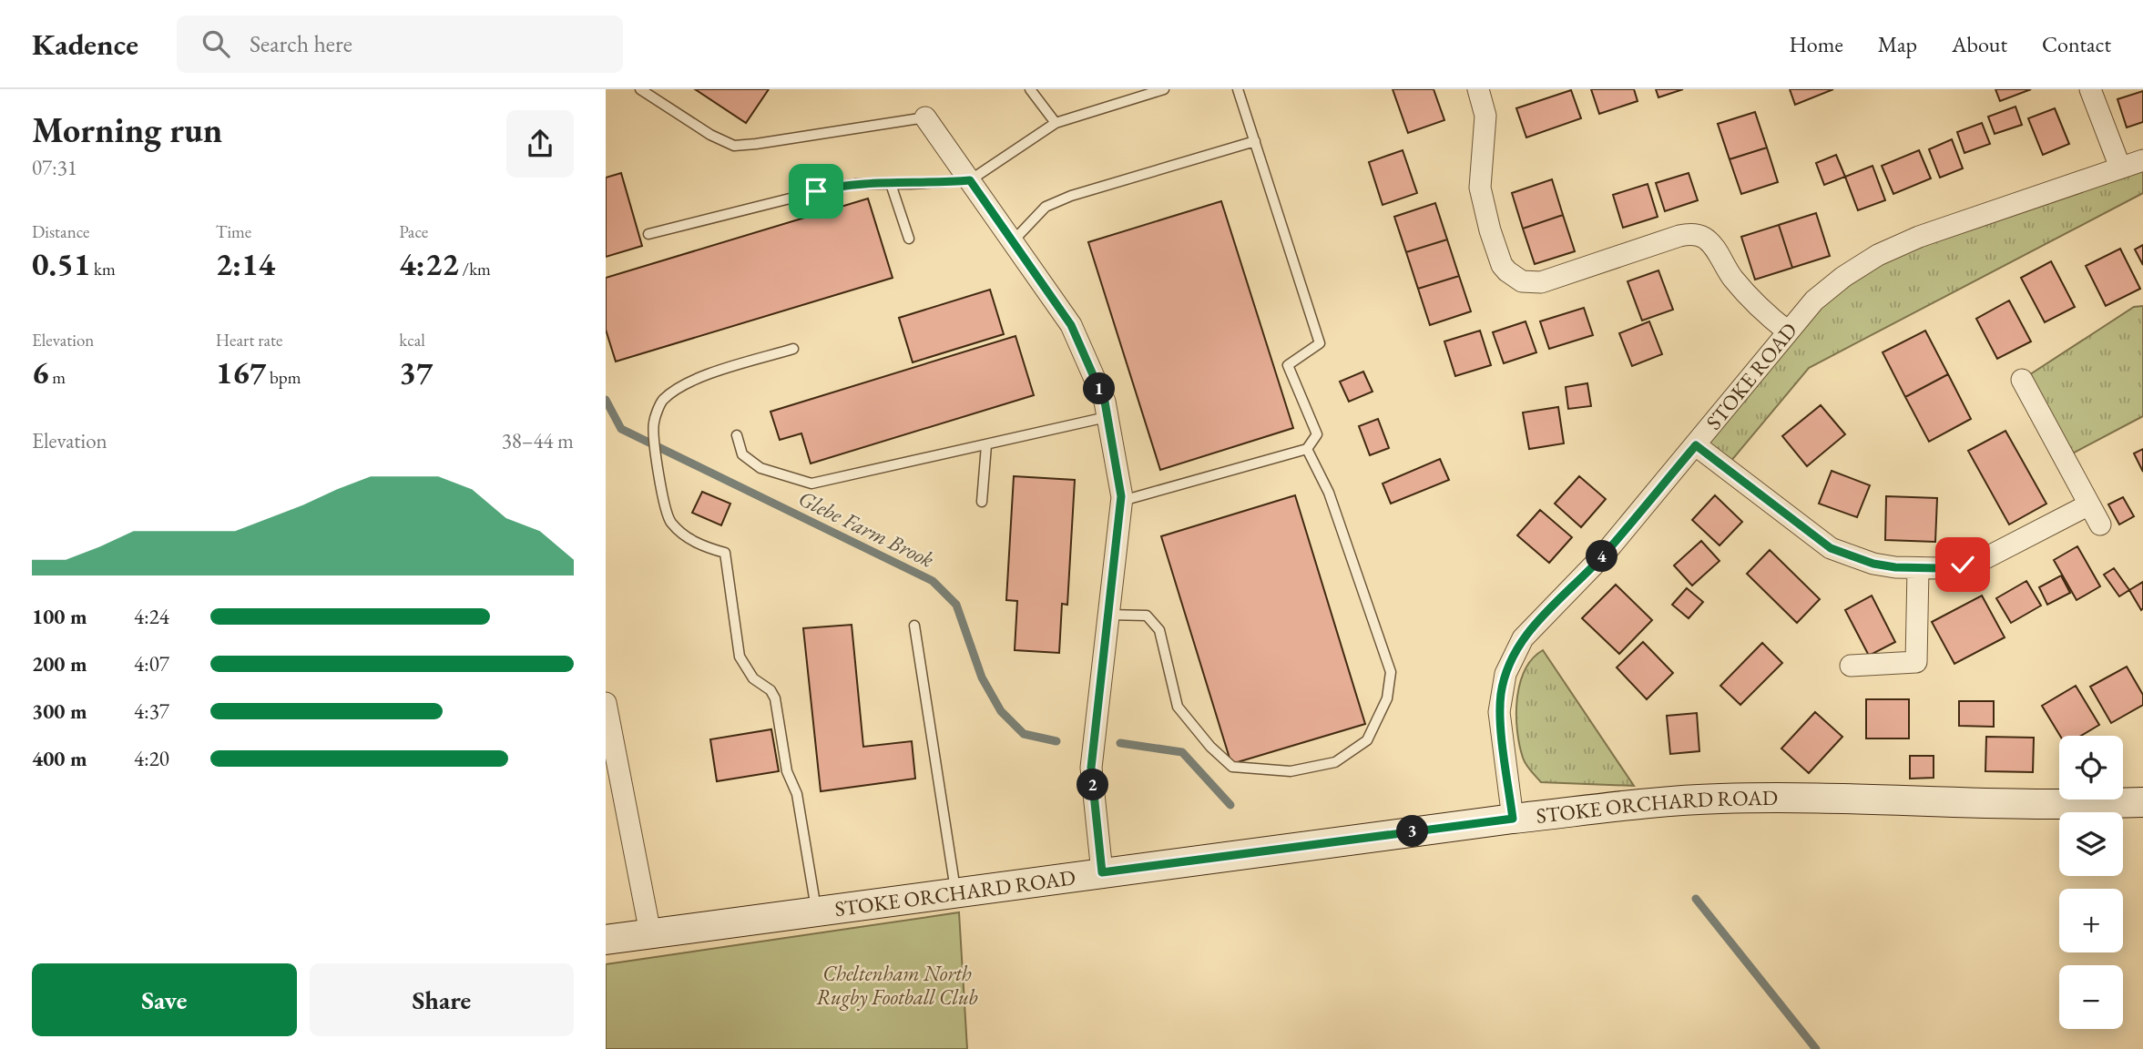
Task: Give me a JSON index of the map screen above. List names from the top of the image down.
{
  "streets": {
    "street": ["STOKE ROAD", "STOKE ORCHARD ROAD"]
  },
  "crossings": [
    ["STOKE ROAD", "STOKE ORCHARD ROAD"]
  ],
  "water": ["Glebe Farm Brook"],
  "parks": ["Cheltenham North Rugby Football Club"],
  "page": {
    "header": "Kadence",
    "search": "Search here",
    "nav": [
      "Home",
      "Map",
      "About",
      "Contact"
    ],
    "heading": ["Morning run", "07:31"],
    "stats": [
      ["Distance", "0.51 km"],
      ["Time", "2:14"],
      ["Pace", "4:22 /km"],
      ["Elevation", "6 m"],
      ["Heart rate", "167 bpm"],
      ["kcal", "37"]
    ],
    "pins": [
      "1",
      "4",
      "2",
      "3"
    ],
    "chart": ["Elevation", "38–44 m"],
    "list": [
      {
        "name": "100 m",
        "note": "4:24"
      },
      {
        "name": "200 m",
        "note": "4:07"
      },
      {
        "name": "300 m",
        "note": "4:37"
      },
      {
        "name": "400 m",
        "note": "4:20"
      }
    ],
    "map_buttons": ["+", "−"],
    "buttons": ["Save", "Share"]
  }
}
